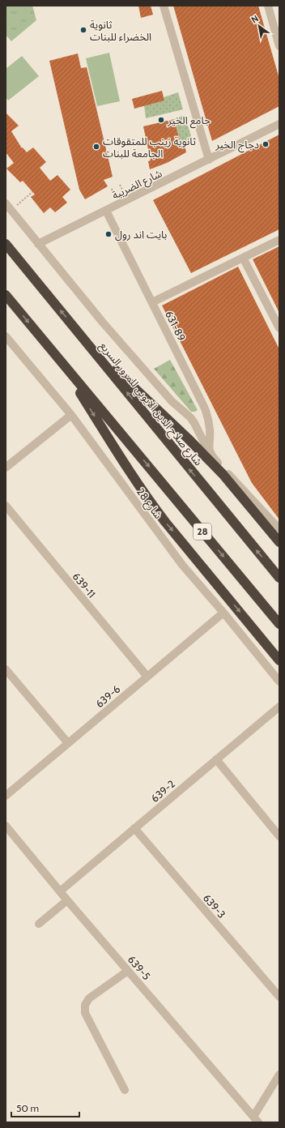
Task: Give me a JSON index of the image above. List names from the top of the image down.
{
  "streets": {
    "highway": ["شارع صلاح الدين الايوبي للمرور السريع", "28"],
    "street": [
      "شارع الضريبة",
      "631-89",
      "شارع 28",
      "639-11",
      "639-6",
      "639-2",
      "639-3",
      "639-5"
    ]
  },
  "crossings": [
    ["شارع الضريبة", "631-89"],
    ["شارع 28", "639-6"],
    ["639-11", "639-6"],
    ["639-2", "639-3"],
    ["639-2", "639-5"]
  ],
  "places": [
    "ثانوية الخضراء للبنات",
    "جامع الخير",
    "دجاج الخير",
    "ثانوية زينب للمتقوقات الجامعة للبنات",
    "بايت اند رول"
  ],
  "scale_bar": "50 m",
  "north": "top left"
}
